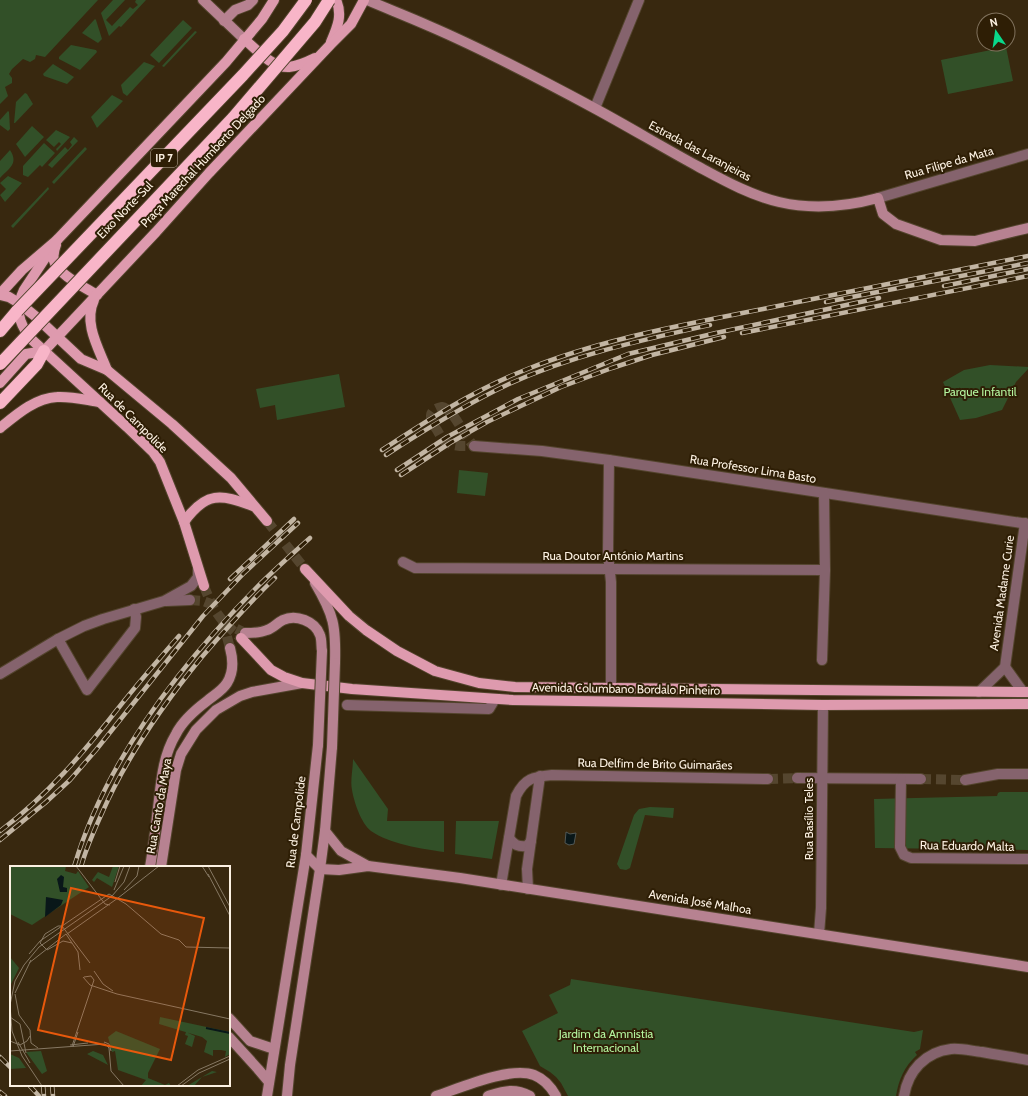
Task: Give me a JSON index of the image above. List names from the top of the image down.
{
  "streets": {
    "highway": ["IP 7", "Eixo Norte-Sul"],
    "main road": [
      "Estrada das Laranjeiras",
      "Praça Marechal Humberto Delgado",
      "Rua de Campolide",
      "Avenida Columbano Bordalo Pinheiro",
      "Rua Canto da Maya",
      "Avenida José Malhoa"
    ],
    "street": [
      "Rua Filipe da Mata",
      "Rua Professor Lima Basto",
      "Rua Doutor António Martins",
      "Avenida Madame Curie",
      "Rua Delfim de Brito Guimarães",
      "Rua Basílio Teles",
      "Rua Eduardo Malta"
    ]
  },
  "crossings": [
    ["Estrada das Laranjeiras", "Rua Filipe da Mata"],
    ["Praça Marechal Humberto Delgado", "Rua de Campolide"],
    ["Rua de Campolide", "Avenida Columbano Bordalo Pinheiro"],
    ["Rua Professor Lima Basto", "Avenida Madame Curie"],
    ["Avenida Madame Curie", "Avenida Columbano Bordalo Pinheiro"],
    ["Avenida Columbano Bordalo Pinheiro", "Rua Canto da Maya"],
    ["Avenida Columbano Bordalo Pinheiro", "Rua Basílio Teles"],
    ["Avenida Columbano Bordalo Pinheiro", "Avenida José Malhoa"],
    ["Rua Delfim de Brito Guimarães", "Avenida José Malhoa"],
    ["Rua Basílio Teles", "Avenida José Malhoa"]
  ],
  "parks": ["Parque Infantil", "Jardim da Amnistia Internacional"],
  "north": "top"
}
